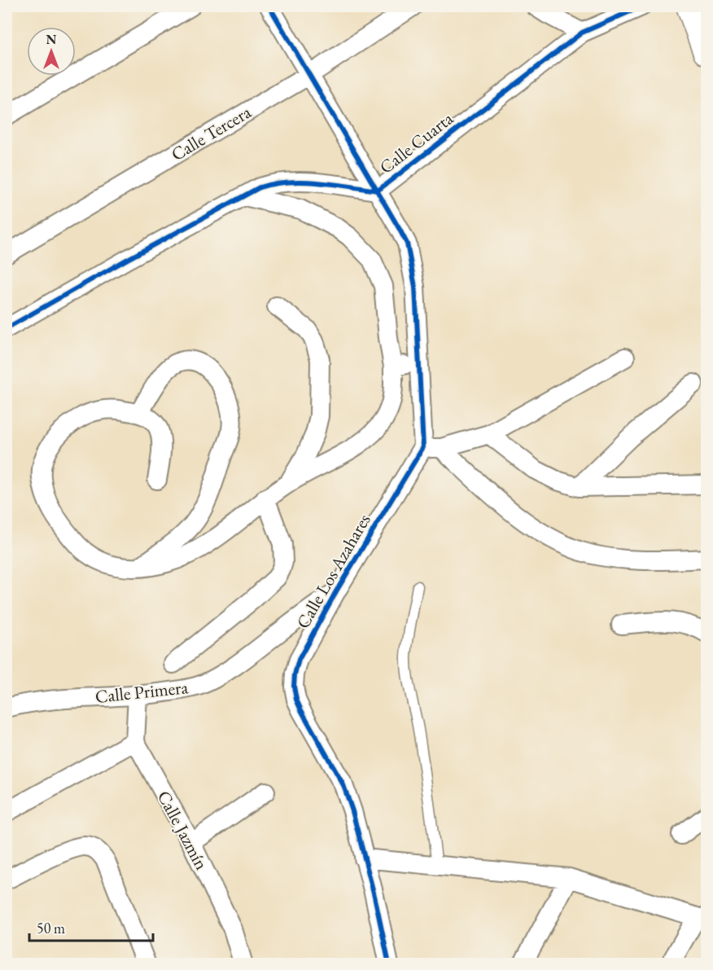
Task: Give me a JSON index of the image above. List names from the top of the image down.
{
  "streets": {
    "street": [
      "Calle Tercera",
      "Calle Cuarta",
      "Calle Los Azahares",
      "Calle Primera",
      "Calle Jazmín"
    ]
  },
  "crossings": [
    ["Calle Los Azahares", "Calle Primera"]
  ],
  "scale_bar": "50 m",
  "north": "top"
}
